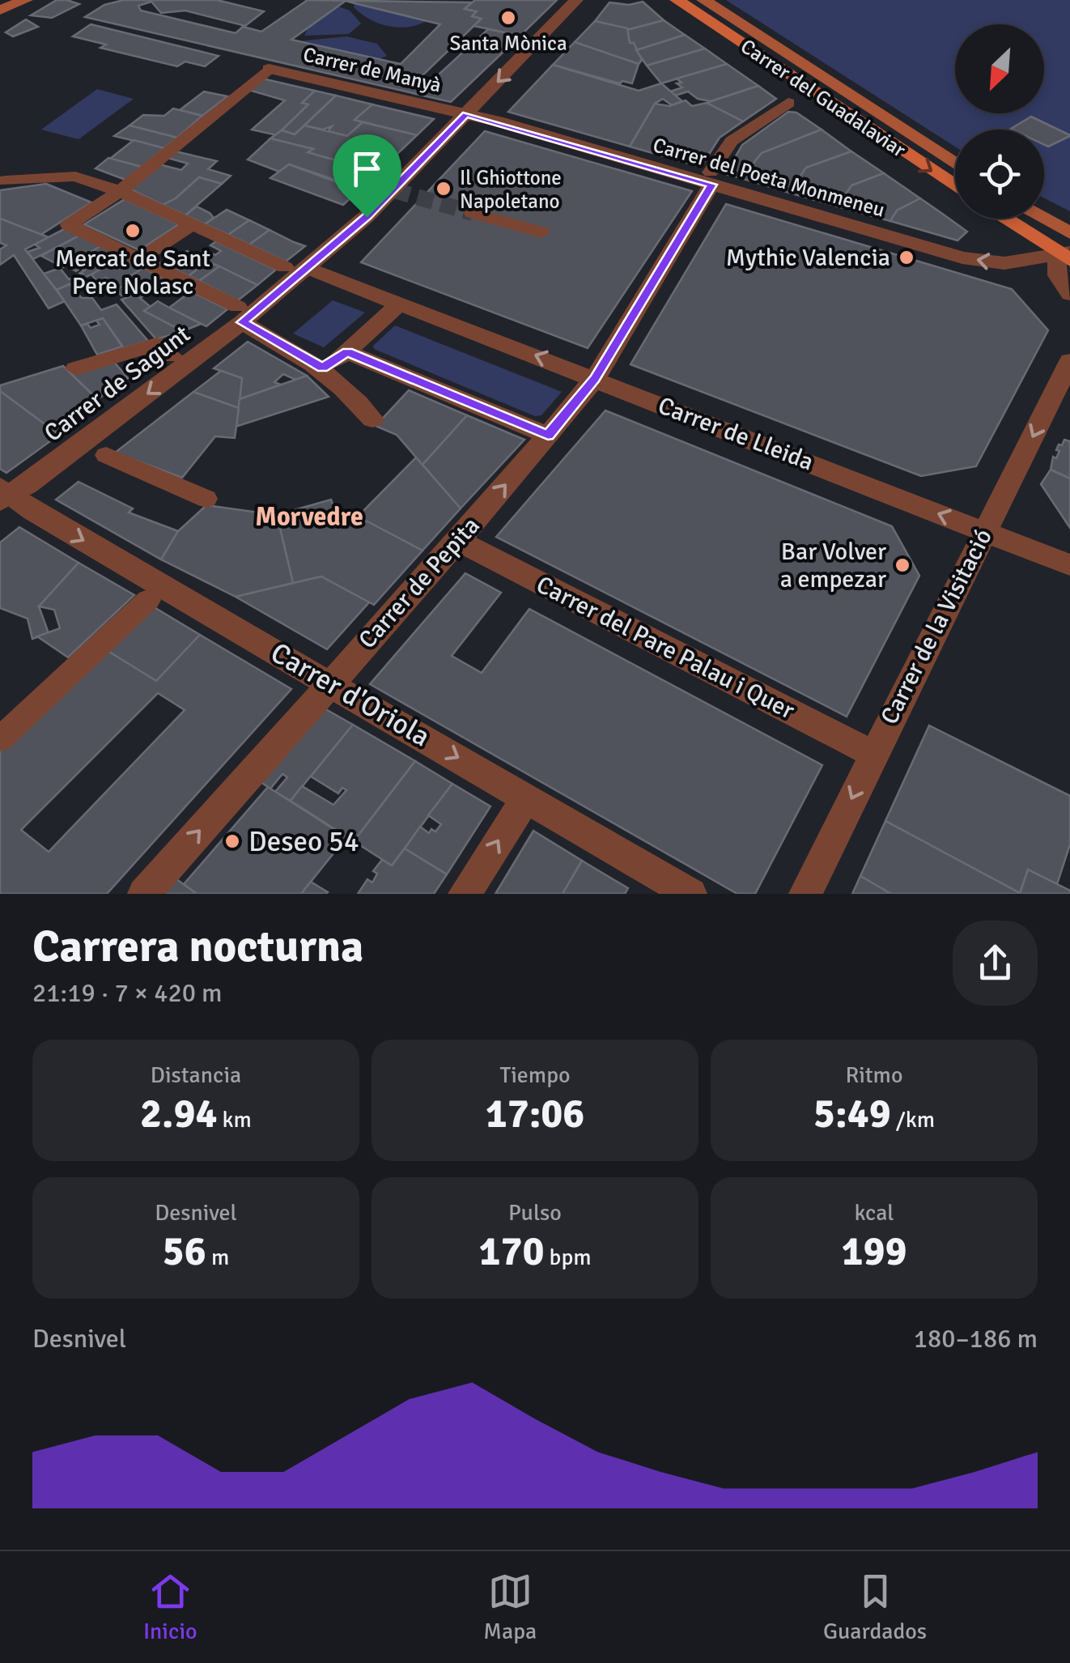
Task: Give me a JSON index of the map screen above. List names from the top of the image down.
{
  "streets": {
    "main road": ["Carrer del Guadalaviar"],
    "street": [
      "Carrer de Manyà",
      "Carrer del Poeta Monmeneu",
      "Carrer de Sagunt",
      "Carrer de Lleida",
      "Carrer de Pepita",
      "Carrer de la Visitació",
      "Carrer del Pare Palau i Quer",
      "Carrer d'Oriola"
    ]
  },
  "crossings": [
    ["Carrer de Manyà", "Carrer del Poeta Monmeneu"],
    ["Carrer de Manyà", "Carrer de Sagunt"],
    ["Carrer del Poeta Monmeneu", "Carrer de Sagunt"],
    ["Carrer del Poeta Monmeneu", "Carrer de Pepita"],
    ["Carrer de Sagunt", "Carrer de Lleida"],
    ["Carrer de Sagunt", "Carrer d'Oriola"],
    ["Carrer de Lleida", "Carrer de Pepita"],
    ["Carrer de Lleida", "Carrer de la Visitació"],
    ["Carrer de Pepita", "Carrer del Pare Palau i Quer"],
    ["Carrer de Pepita", "Carrer d'Oriola"],
    ["Carrer de la Visitació", "Carrer del Pare Palau i Quer"]
  ],
  "one_way": ["Carrer del Poeta Monmeneu", "Carrer de la Visitació", "Carrer d'Oriola"],
  "districts": ["Morvedre"],
  "places": [
    "Santa Mònica",
    "Il Ghiottone Napoletano",
    "Mercat de Sant Pere Nolasc",
    "Mythic Valencia",
    "Bar Volver a empezar",
    "Deseo 54"
  ],
  "north": "bottom left",
  "page": {
    "heading": ["Carrera nocturna", "21:19 · 7 × 420 m"],
    "stats": [
      ["Distancia", "2.94 km"],
      ["Tiempo", "17:06"],
      ["Ritmo", "5:49 /km"],
      ["Desnivel", "56 m"],
      ["Pulso", "170 bpm"],
      ["kcal", "199"]
    ],
    "chart": ["Desnivel", "180–186 m"],
    "tabs": ["Inicio", "Mapa", "Guardados"]
  }
}
